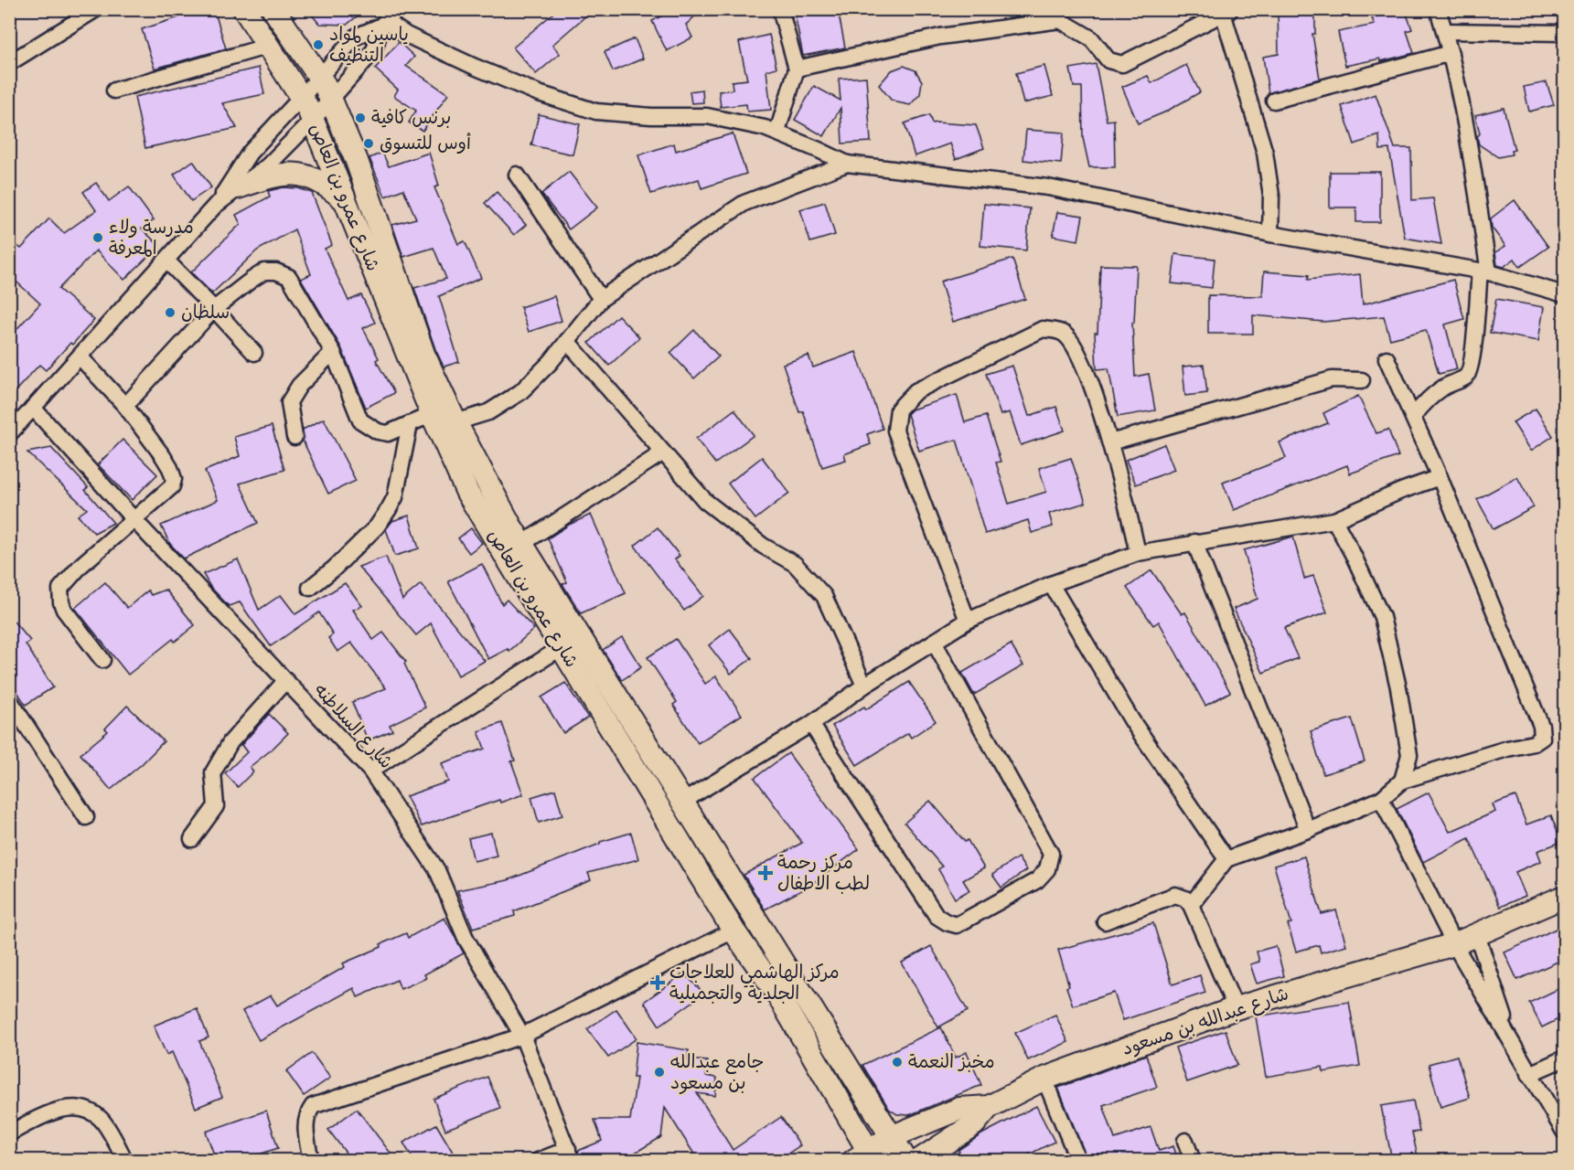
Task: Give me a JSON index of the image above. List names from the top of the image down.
{
  "streets": {
    "street": ["شارع عمرو بن العاص", "شارع السلاطنه", "شارع عبدالله بن مسعود"]
  },
  "crossings": [
    ["شارع عمرو بن العاص", "شارع عبدالله بن مسعود"]
  ],
  "places": {
    "other": [
      "ياسين لمواد التنظيف",
      "برنس كافية",
      "أوس للتسوق",
      "مدرسة ولاء المعرفة",
      "سلطان",
      "مخبز النعمة",
      "جامع عبدالله بن مسعود"
    ],
    "health": ["مركز رحمة لطب الاطفال", "مركز الهاشمي للعلاجات الجلدية والتجميلية"]
  }
}
